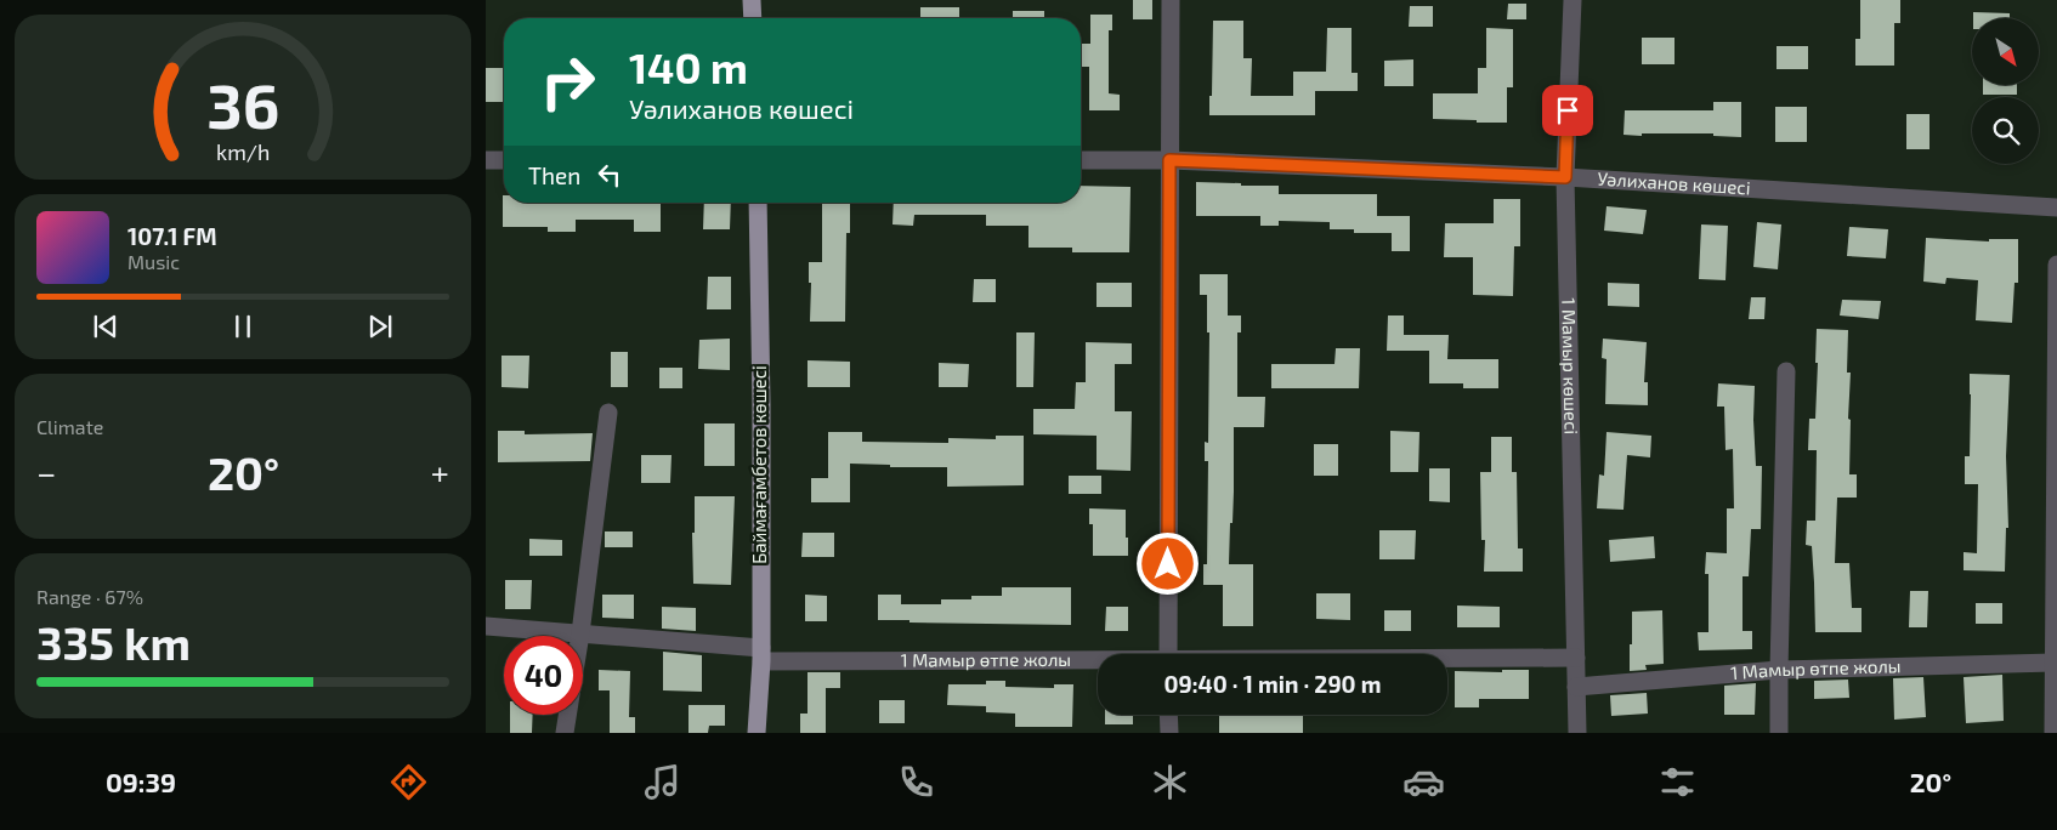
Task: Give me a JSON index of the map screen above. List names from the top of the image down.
{
  "streets": {
    "main road": ["Баймағамбетов көшесі"],
    "street": ["Уәлиханов көшесі", "1 Мамыр көшесі", "1 Мамыр өтпе жолы"]
  },
  "crossings": [
    ["Уәлиханов көшесі", "1 Мамыр көшесі"],
    ["1 Мамыр көшесі", "1 Мамыр өтпе жолы"],
    ["Баймағамбетов көшесі", "1 Мамыр өтпе жолы"]
  ],
  "north": "bottom right",
  "page": {
    "turn": ["140 m", "Уәлиханов көшесі"],
    "then": "Then",
    "song": ["107.1 FM", "Music"],
    "tile": [
      "Climate",
      ["Range · 67%", "335 km"]
    ],
    "heat": ["−", "20°", "+"],
    "limit": "40",
    "trip": "09:40 · 1 min · 290 m",
    "tabs": ["09:39", "20°"],
    "gauge": ["36", "km/h"]
  }
}
